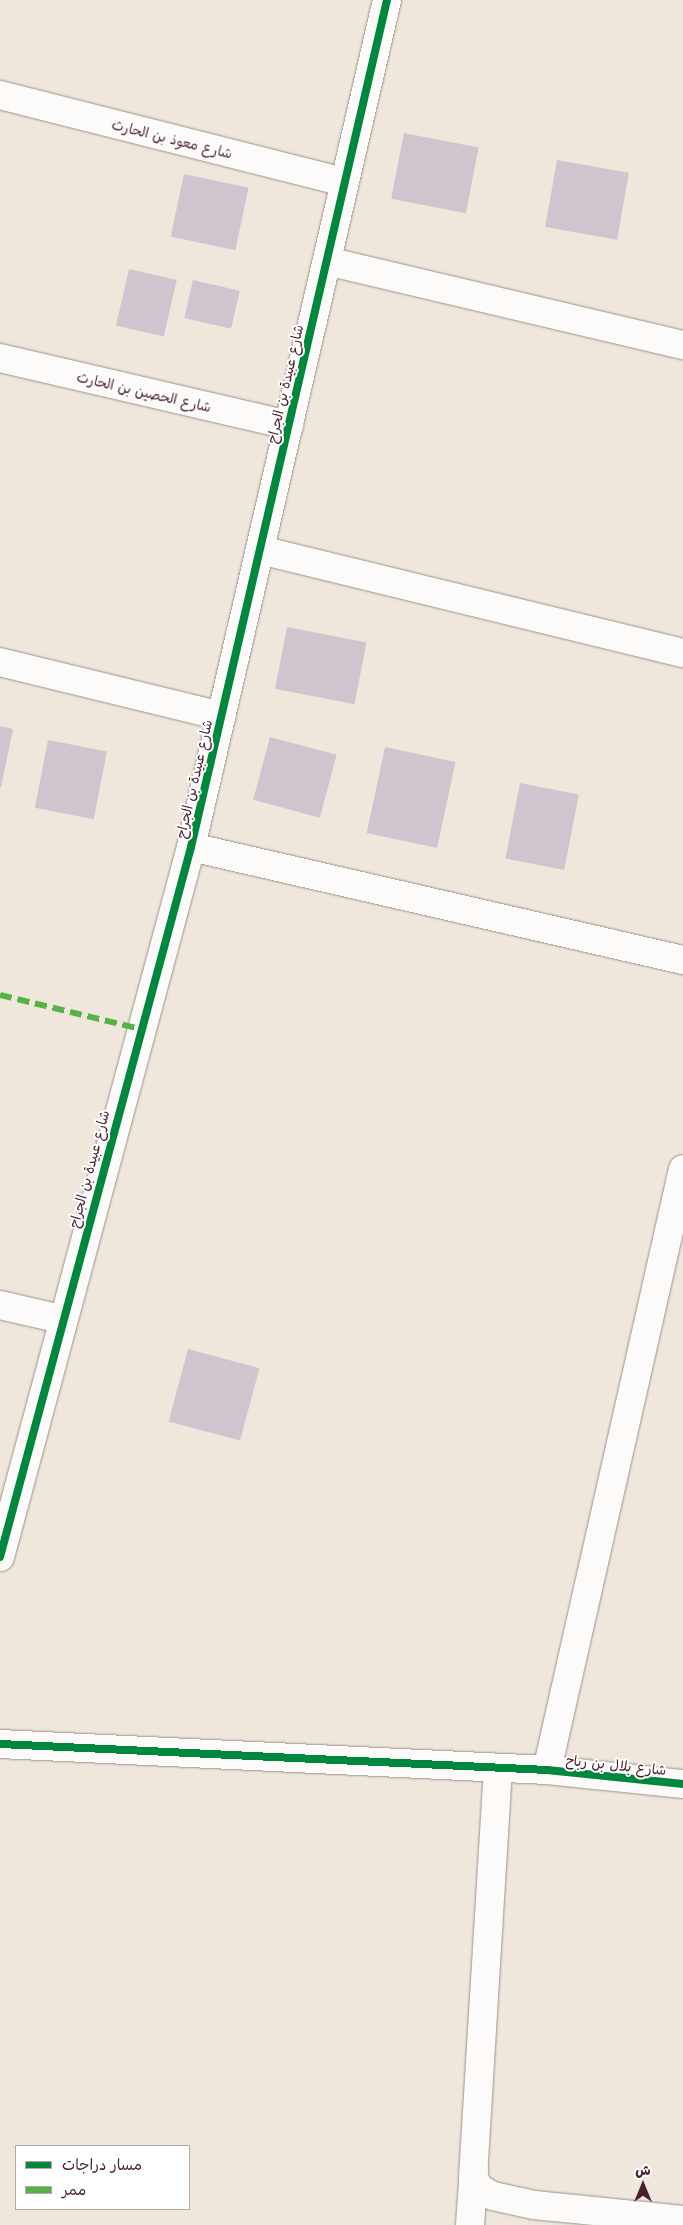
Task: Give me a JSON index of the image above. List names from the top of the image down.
{
  "streets": {
    "street": [
      "شارع معوذ بن الحارث",
      "شارع عبيدة بن الجراح",
      "شارع الحصين بن الحارث",
      "شارع بلال بن رباح"
    ]
  },
  "crossings": [
    ["شارع معوذ بن الحارث", "شارع عبيدة بن الجراح"],
    ["شارع عبيدة بن الجراح", "شارع الحصين بن الحارث"]
  ],
  "legend": ["مسار دراجات", "ممر"],
  "north": "top"
}
